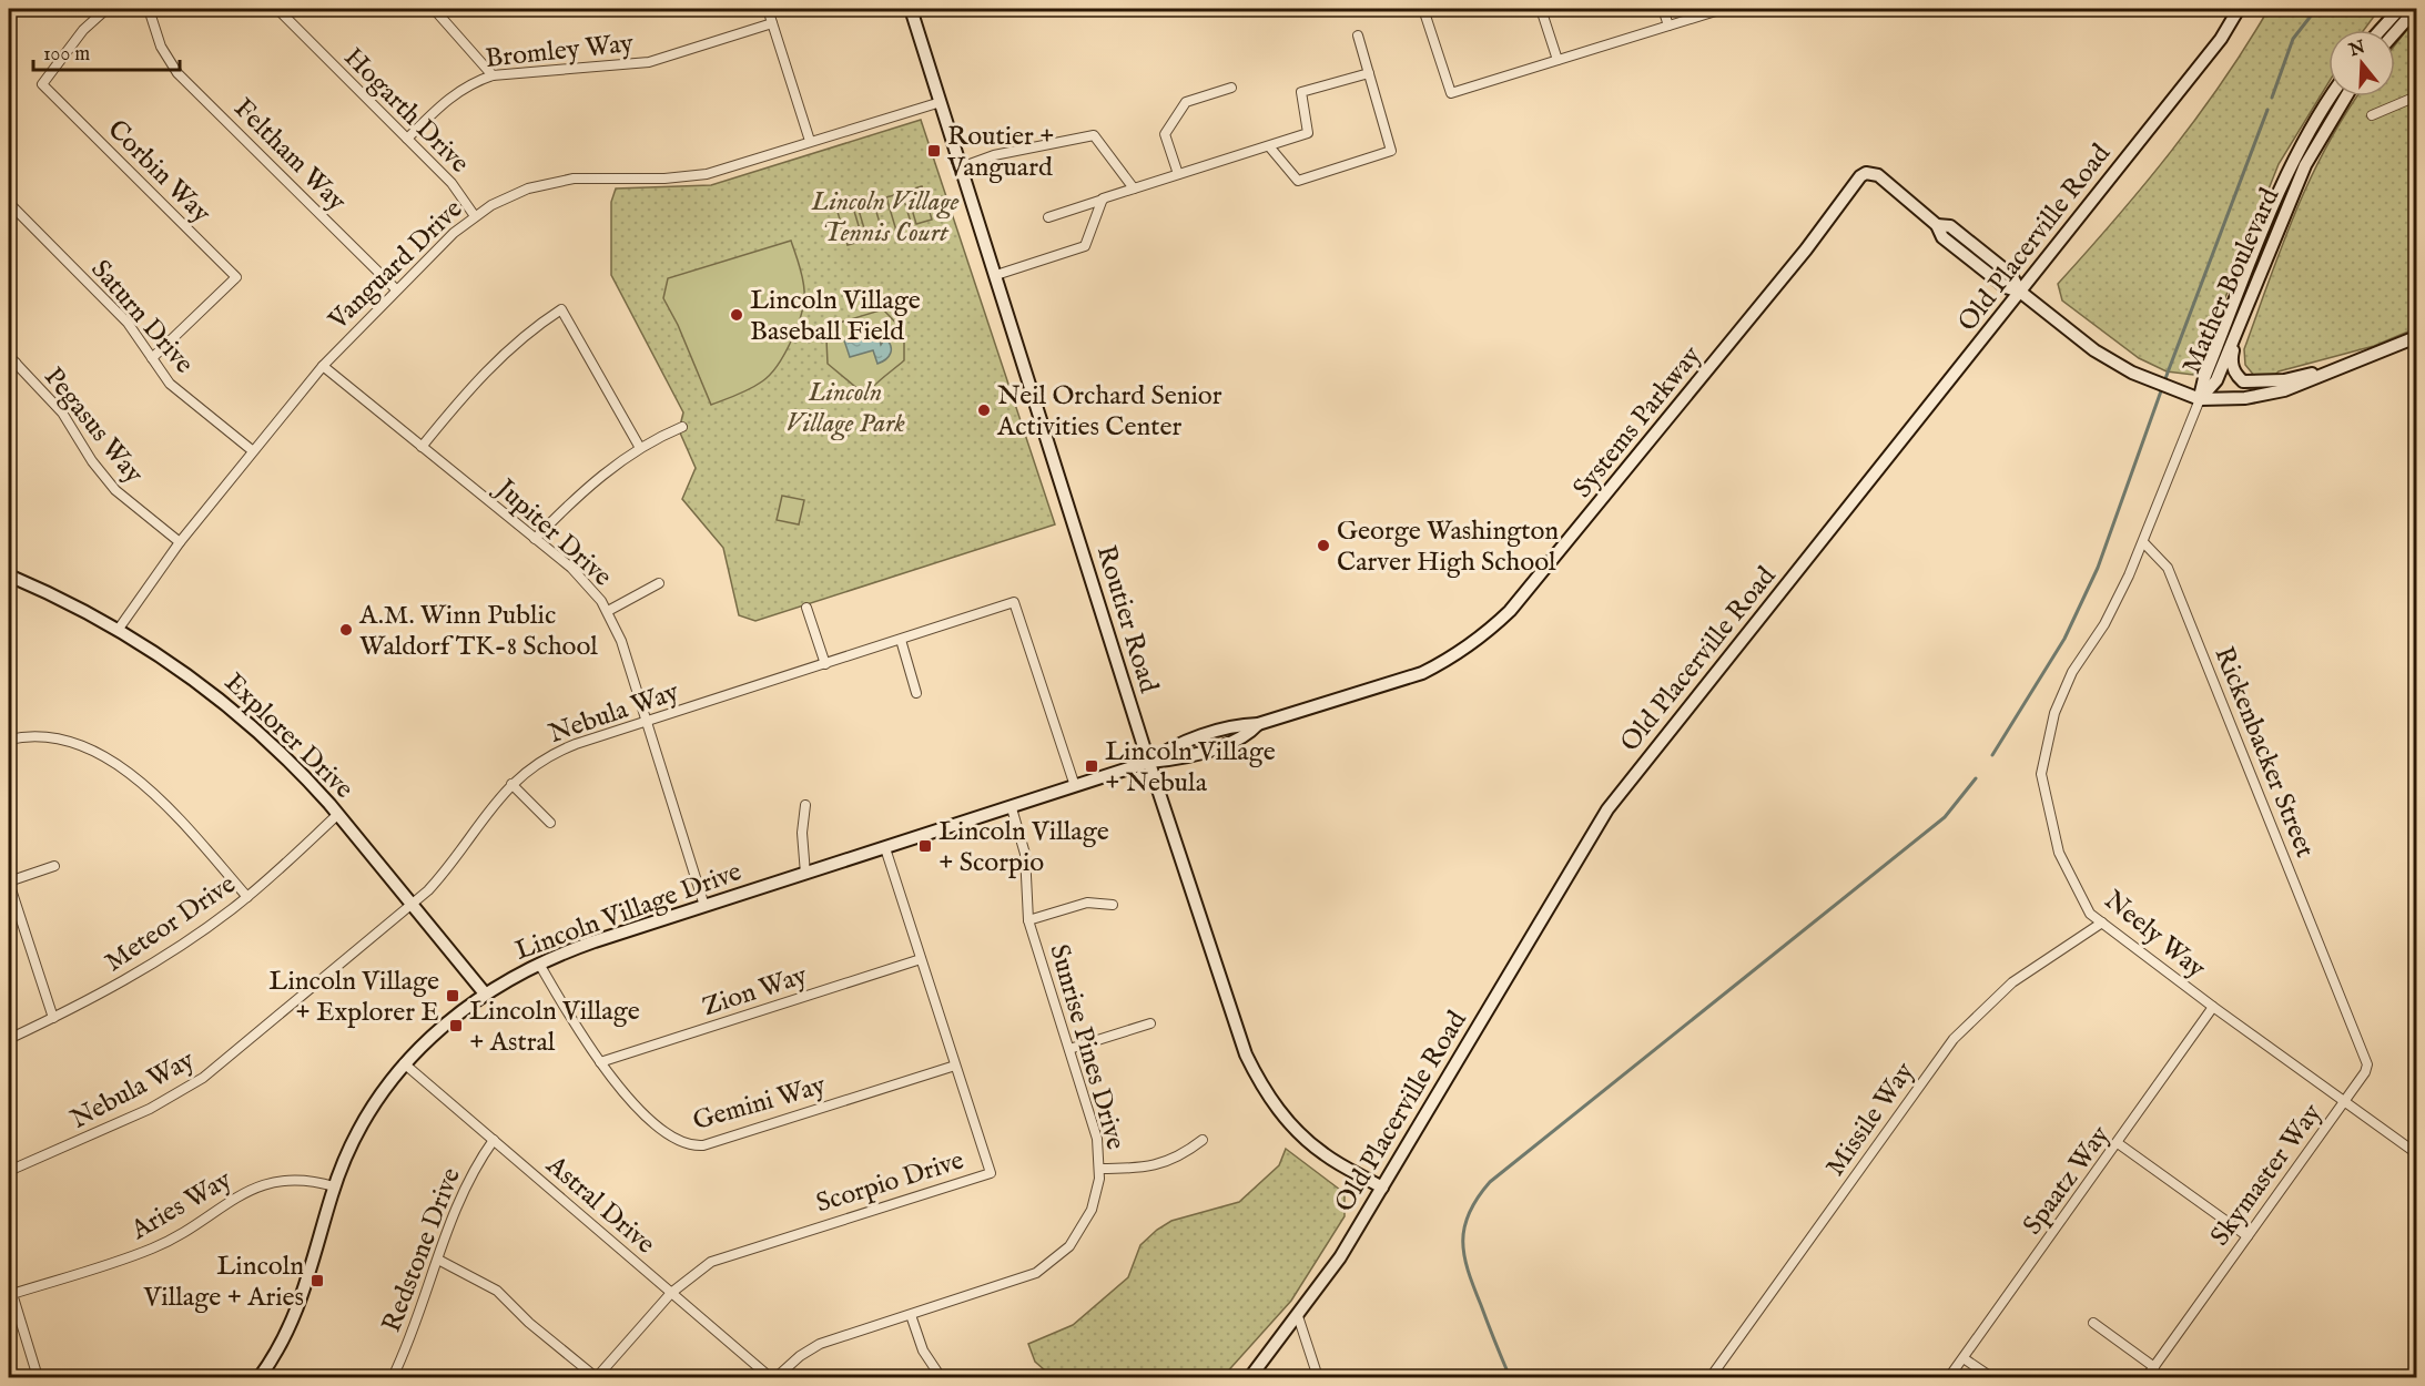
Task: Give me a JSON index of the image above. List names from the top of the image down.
{
  "streets": {
    "street": [
      "Bromley Way",
      "Hogarth Drive",
      "Feltham Way",
      "Corbin Way",
      "Old Placerville Road",
      "Vanguard Drive",
      "Mather Boulevard",
      "Saturn Drive",
      "Systems Parkway",
      "Pegasus Way",
      "Jupiter Drive",
      "Routier Road",
      "Nebula Way",
      "Explorer Drive",
      "Rickenbacker Street",
      "Lincoln Village Drive",
      "Meteor Drive",
      "Neely Way",
      "Zion Way",
      "Sunrise Pines Drive",
      "Gemini Way",
      "Missile Way",
      "Skymaster Way",
      "Spaatz Way",
      "Scorpio Drive",
      "Aries Way",
      "Astral Drive",
      "Redstone Drive"
    ]
  },
  "crossings": [
    ["Bromley Way", "Hogarth Drive"],
    ["Hogarth Drive", "Vanguard Drive"],
    ["Feltham Way", "Vanguard Drive"],
    ["Corbin Way", "Saturn Drive"],
    ["Old Placerville Road", "Systems Parkway"],
    ["Old Placerville Road", "Routier Road"],
    ["Vanguard Drive", "Saturn Drive"],
    ["Vanguard Drive", "Pegasus Way"],
    ["Vanguard Drive", "Jupiter Drive"],
    ["Vanguard Drive", "Routier Road"],
    ["Vanguard Drive", "Explorer Drive"],
    ["Mather Boulevard", "Systems Parkway"],
    ["Mather Boulevard", "Neely Way"],
    ["Systems Parkway", "Routier Road"],
    ["Systems Parkway", "Lincoln Village Drive"],
    ["Systems Parkway", "Neely Way"],
    ["Jupiter Drive", "Nebula Way"],
    ["Jupiter Drive", "Lincoln Village Drive"],
    ["Routier Road", "Lincoln Village Drive"],
    ["Nebula Way", "Explorer Drive"],
    ["Nebula Way", "Lincoln Village Drive"],
    ["Explorer Drive", "Lincoln Village Drive"],
    ["Explorer Drive", "Meteor Drive"],
    ["Rickenbacker Street", "Neely Way"],
    ["Rickenbacker Street", "Skymaster Way"],
    ["Lincoln Village Drive", "Sunrise Pines Drive"],
    ["Lincoln Village Drive", "Gemini Way"],
    ["Lincoln Village Drive", "Scorpio Drive"],
    ["Lincoln Village Drive", "Aries Way"],
    ["Lincoln Village Drive", "Astral Drive"],
    ["Neely Way", "Missile Way"],
    ["Neely Way", "Skymaster Way"],
    ["Neely Way", "Spaatz Way"],
    ["Zion Way", "Gemini Way"],
    ["Zion Way", "Scorpio Drive"],
    ["Gemini Way", "Scorpio Drive"],
    ["Scorpio Drive", "Astral Drive"],
    ["Astral Drive", "Redstone Drive"]
  ],
  "parks": ["Lincoln Village Tennis Court", "Lincoln Village Park"],
  "places": {
    "transit": [
      "Routier + Vanguard",
      "Lincoln Village + Nebula",
      "Lincoln Village + Scorpio",
      "Lincoln Village + Explorer E",
      "Lincoln Village + Astral",
      "Lincoln Village + Aries"
    ],
    "other": [
      "Lincoln Village Baseball Field",
      "Neil Orchard Senior Activities Center",
      "George Washington Carver High School",
      "A.M. Winn Public Waldorf TK-8 School"
    ]
  },
  "scale_bar": "100 m",
  "north": "top"
}
